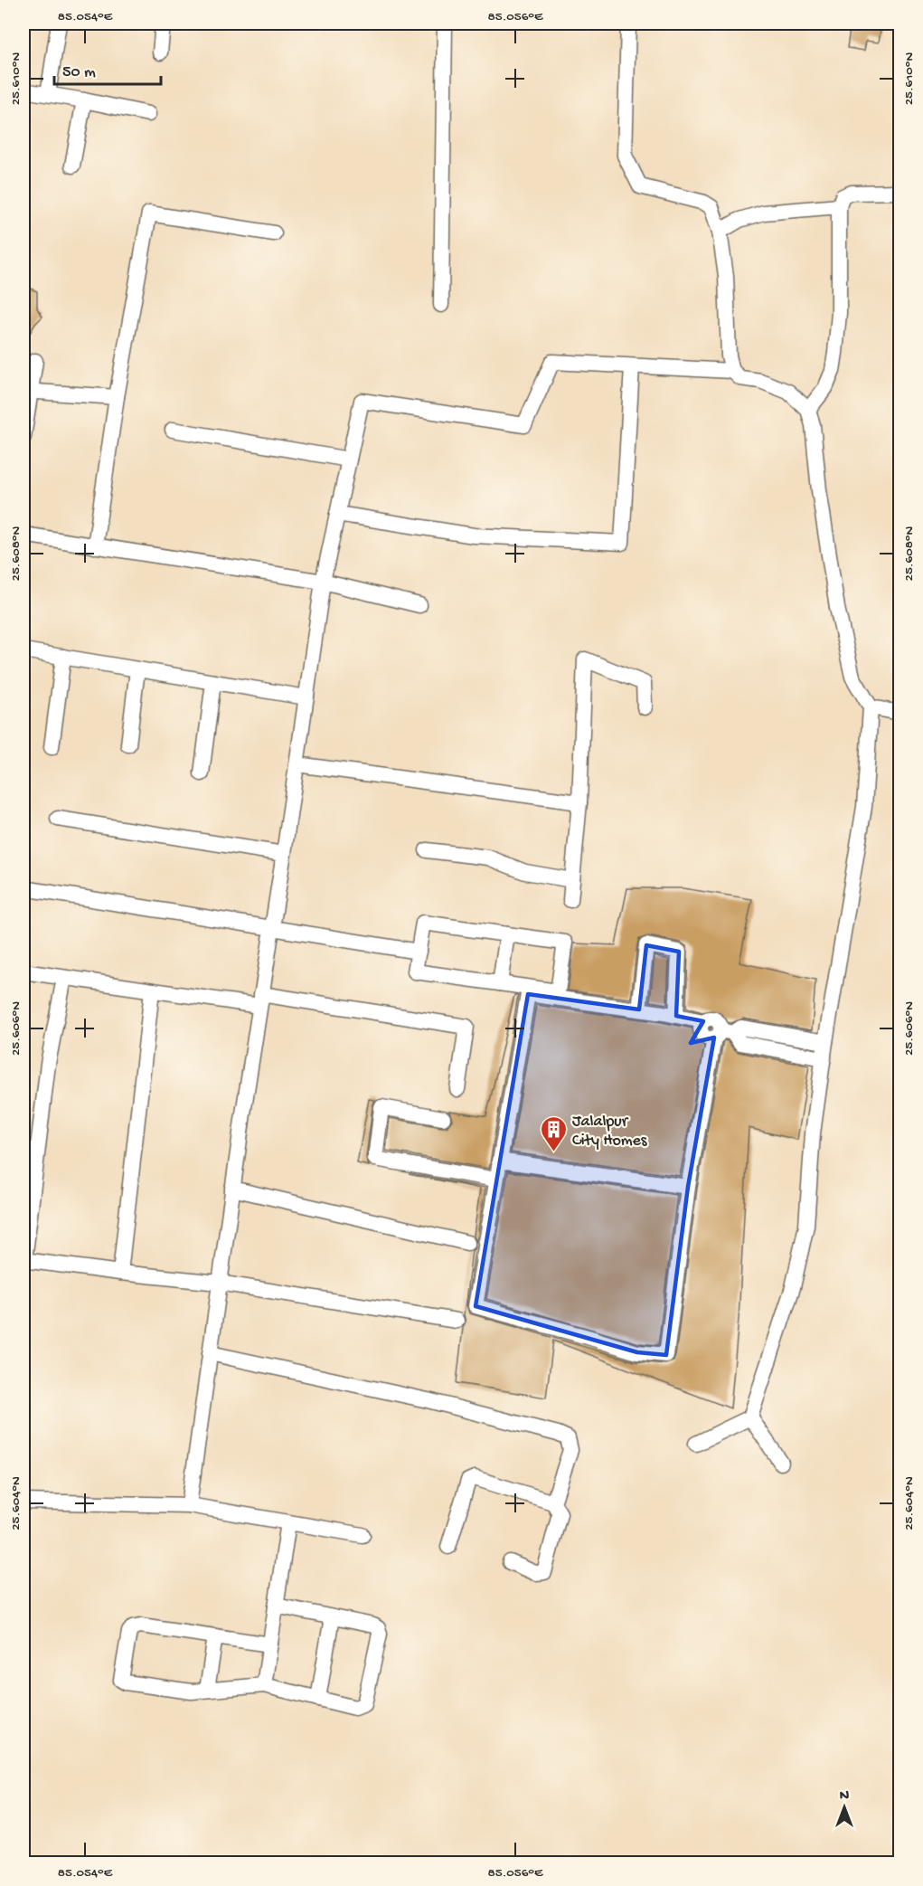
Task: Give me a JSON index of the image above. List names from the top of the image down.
{
  "places": {
    "building": ["Jalalpur City Homes"]
  },
  "scale_bar": "50 m",
  "north": "top",
  "coordinates": [
    "85.054°E",
    "85.056°E",
    "25.610°N",
    "25.608°N",
    "25.606°N",
    "25.604°N"
  ]
}
